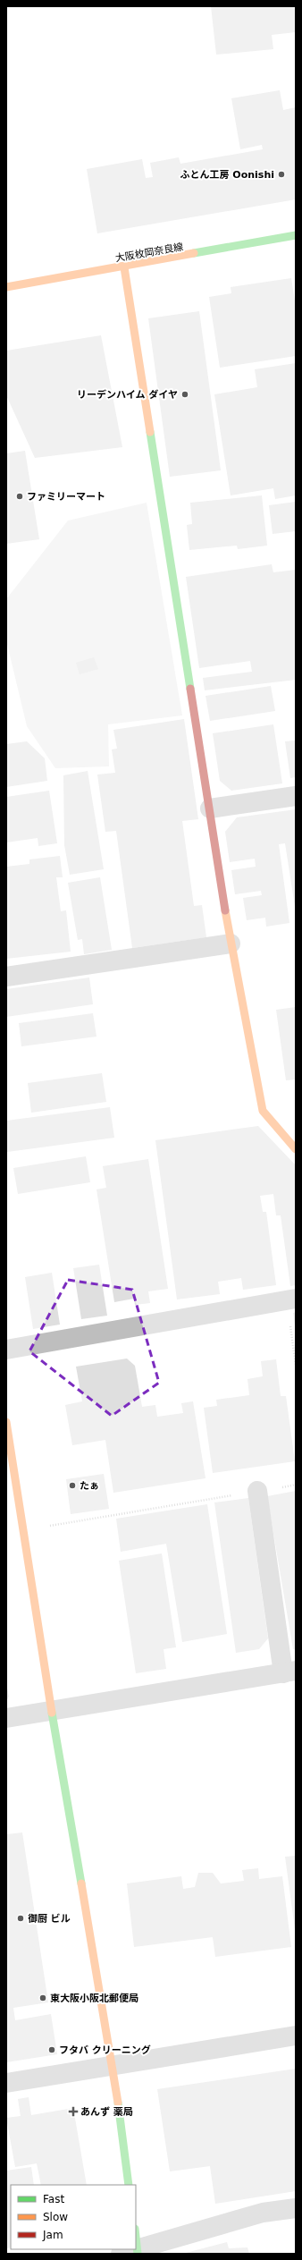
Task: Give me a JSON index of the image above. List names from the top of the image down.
{
  "streets": {
    "street": ["大阪枚岡奈良線"]
  },
  "places": {
    "other": [
      "ふとん工房 Oonishi",
      "リーデンハイム ダイヤ",
      "ファミリーマート",
      "たぁ",
      "御厨 ビル",
      "東大阪小阪北郵便局",
      "フタバ クリーニング"
    ],
    "health": ["あんず 薬局"]
  },
  "legend": ["Fast", "Slow", "Jam"]
}
